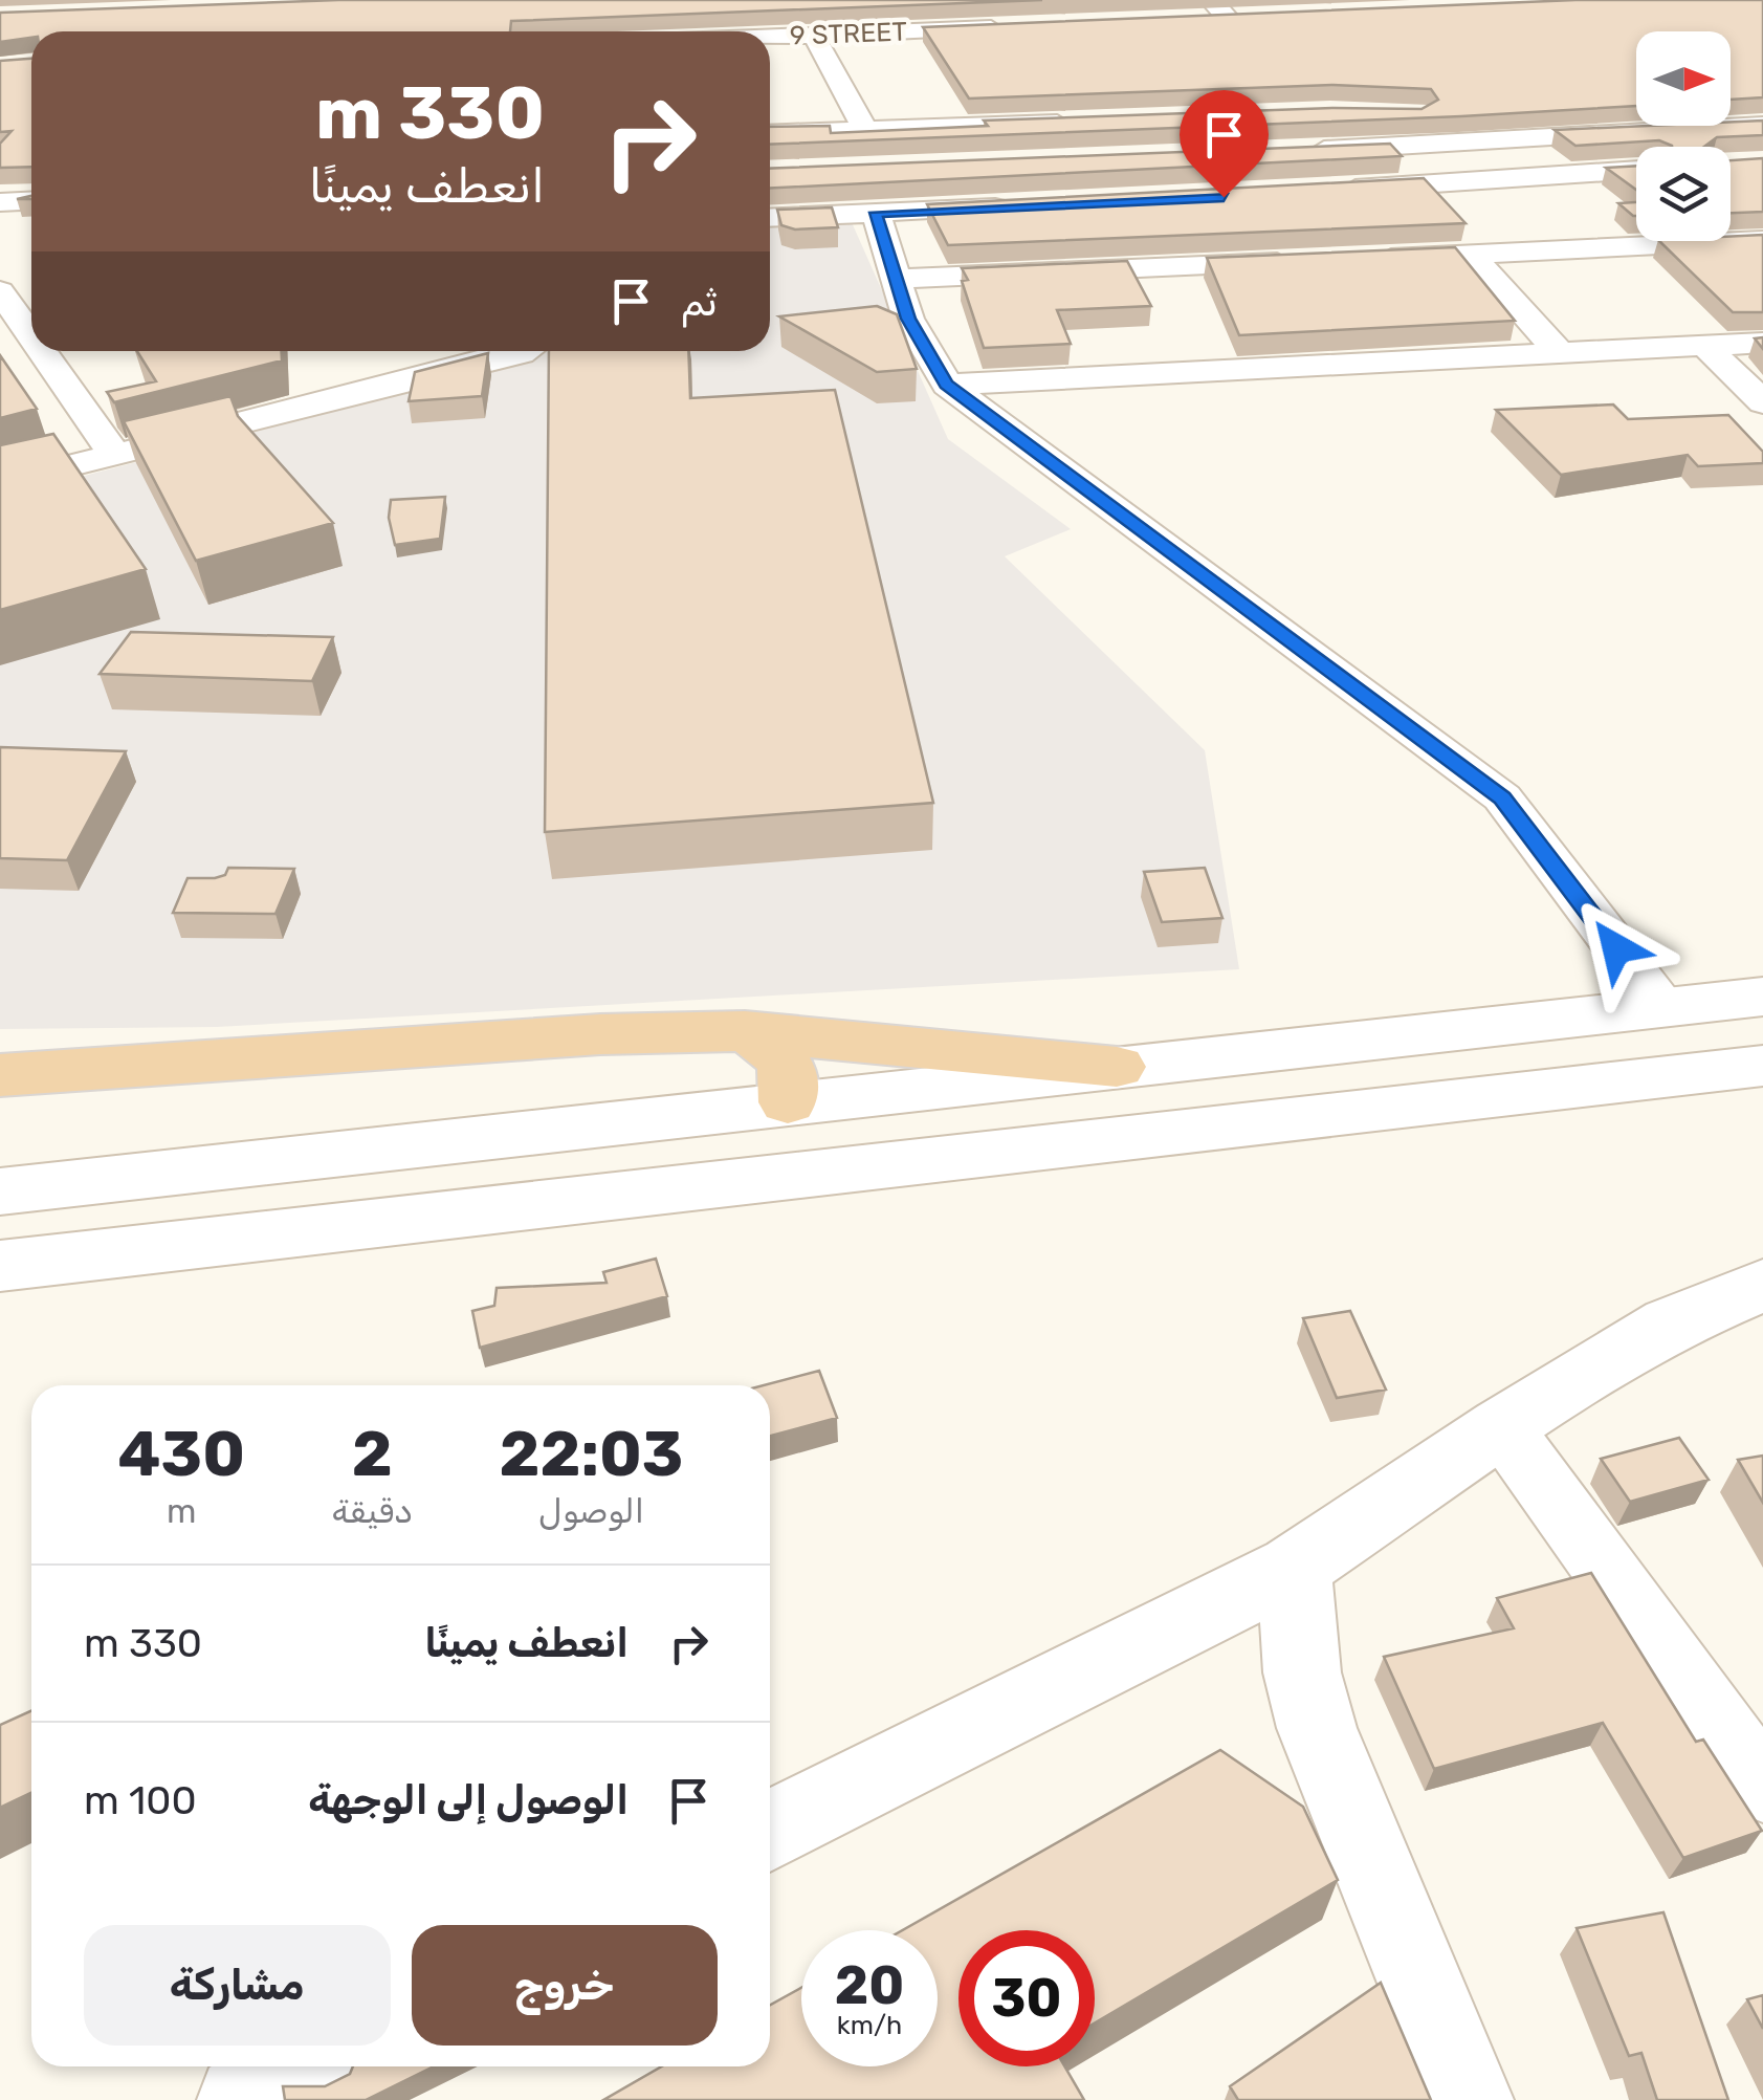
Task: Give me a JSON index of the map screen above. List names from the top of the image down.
{
  "streets": {
    "street": ["9 STREET"]
  },
  "north": "right",
  "page": {
    "turn": ["330 m", "انعطف يمينًا"],
    "then": "ثم",
    "eta": [
      "22:03",
      "الوصول",
      "2",
      "دقيقة",
      "430",
      "m"
    ],
    "list": [
      {
        "name": "انعطف يمينًا",
        "value": "330 m"
      },
      {
        "name": "الوصول إلى الوجهة",
        "value": "100 m"
      }
    ],
    "buttons": ["خروج", "مشاركة"],
    "speed": "20 km/h",
    "limit": "30"
  }
}
